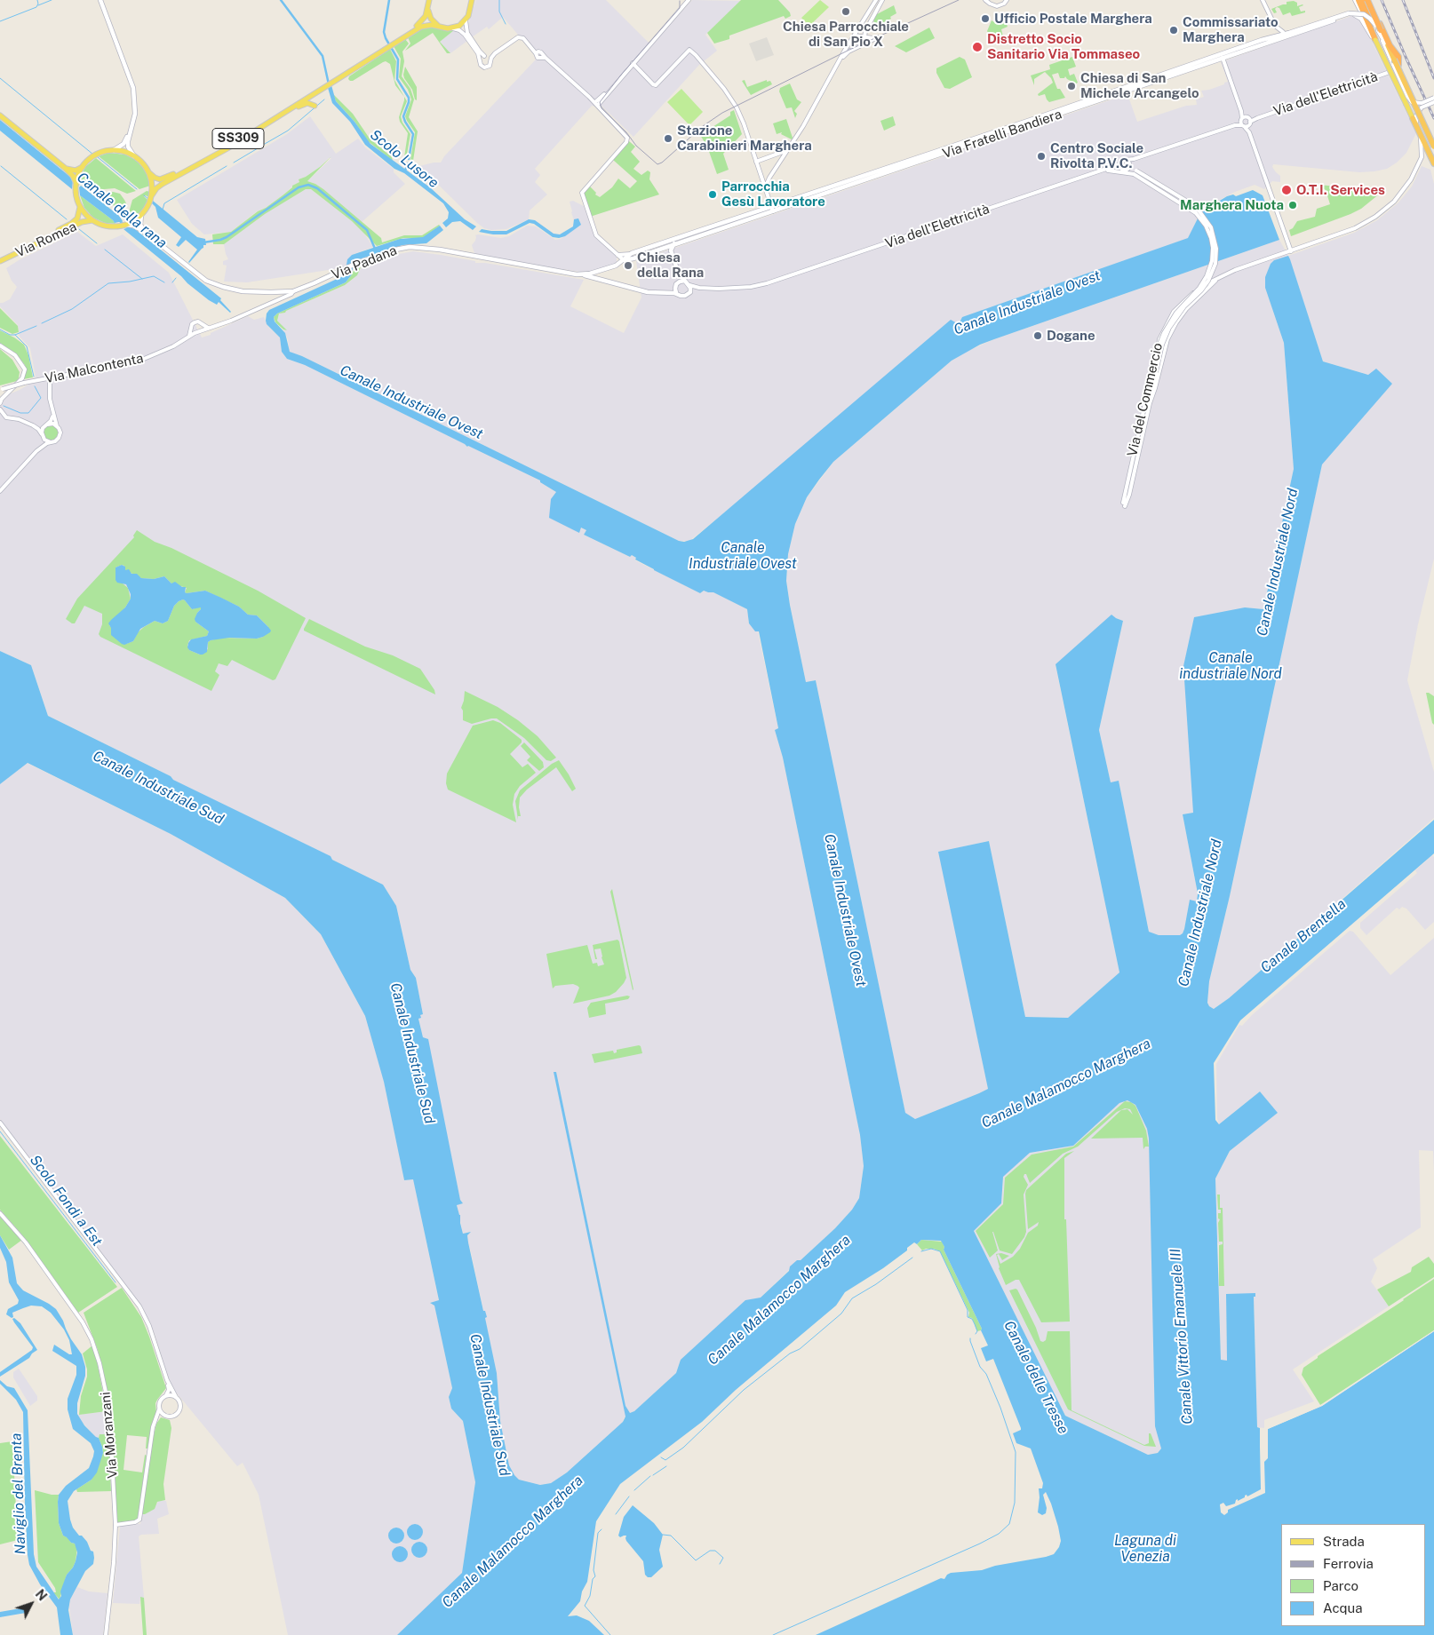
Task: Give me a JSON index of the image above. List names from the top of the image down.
{
  "streets": {
    "main road": [
      "Via Fratelli Bandiera",
      "SS309",
      "Via Romea",
      "Via Padana"
    ],
    "street": [
      "Via dell'Elettricità",
      "Via Malcontenta",
      "Via del Commercio",
      "Via Moranzani"
    ]
  },
  "crossings": [
    ["Via dell'Elettricità", "Via Fratelli Bandiera"],
    ["Via Fratelli Bandiera", "Via Padana"],
    ["SS309", "Via Romea"],
    ["SS309", "Via Padana"],
    ["Via Romea", "Via Padana"],
    ["Via Padana", "Via Malcontenta"]
  ],
  "water": [
    "Scolo Lusore",
    "Canale della rana",
    "Canale Industriale Ovest",
    "Canale Industriale Nord",
    "Canale industriale Nord",
    "Canale Industriale Sud",
    "Canale Brentella",
    "Canale Malamocco Marghera",
    "Scolo Fondi a Est",
    "Canale Vittorio Emanuele III",
    "Canale delle Tresse",
    "Naviglio del Brenta",
    "Laguna di Venezia"
  ],
  "places": [
    "Chiesa Parrocchiale di San Pio X",
    "Ufficio Postale Marghera",
    "Commissariato Marghera",
    "Distretto Socio Sanitario Via Tommaseo",
    "Chiesa di San Michele Arcangelo",
    "Stazione Carabinieri Marghera",
    "Centro Sociale Rivolta P.V.C.",
    "O.T.I. Services",
    "Parrocchia Gesù Lavoratore",
    "Marghera Nuota",
    "Chiesa della Rana",
    "Dogane"
  ],
  "legend": [
    "Strada",
    "Ferrovia",
    "Parco",
    "Acqua"
  ],
  "north": "top right"
}
